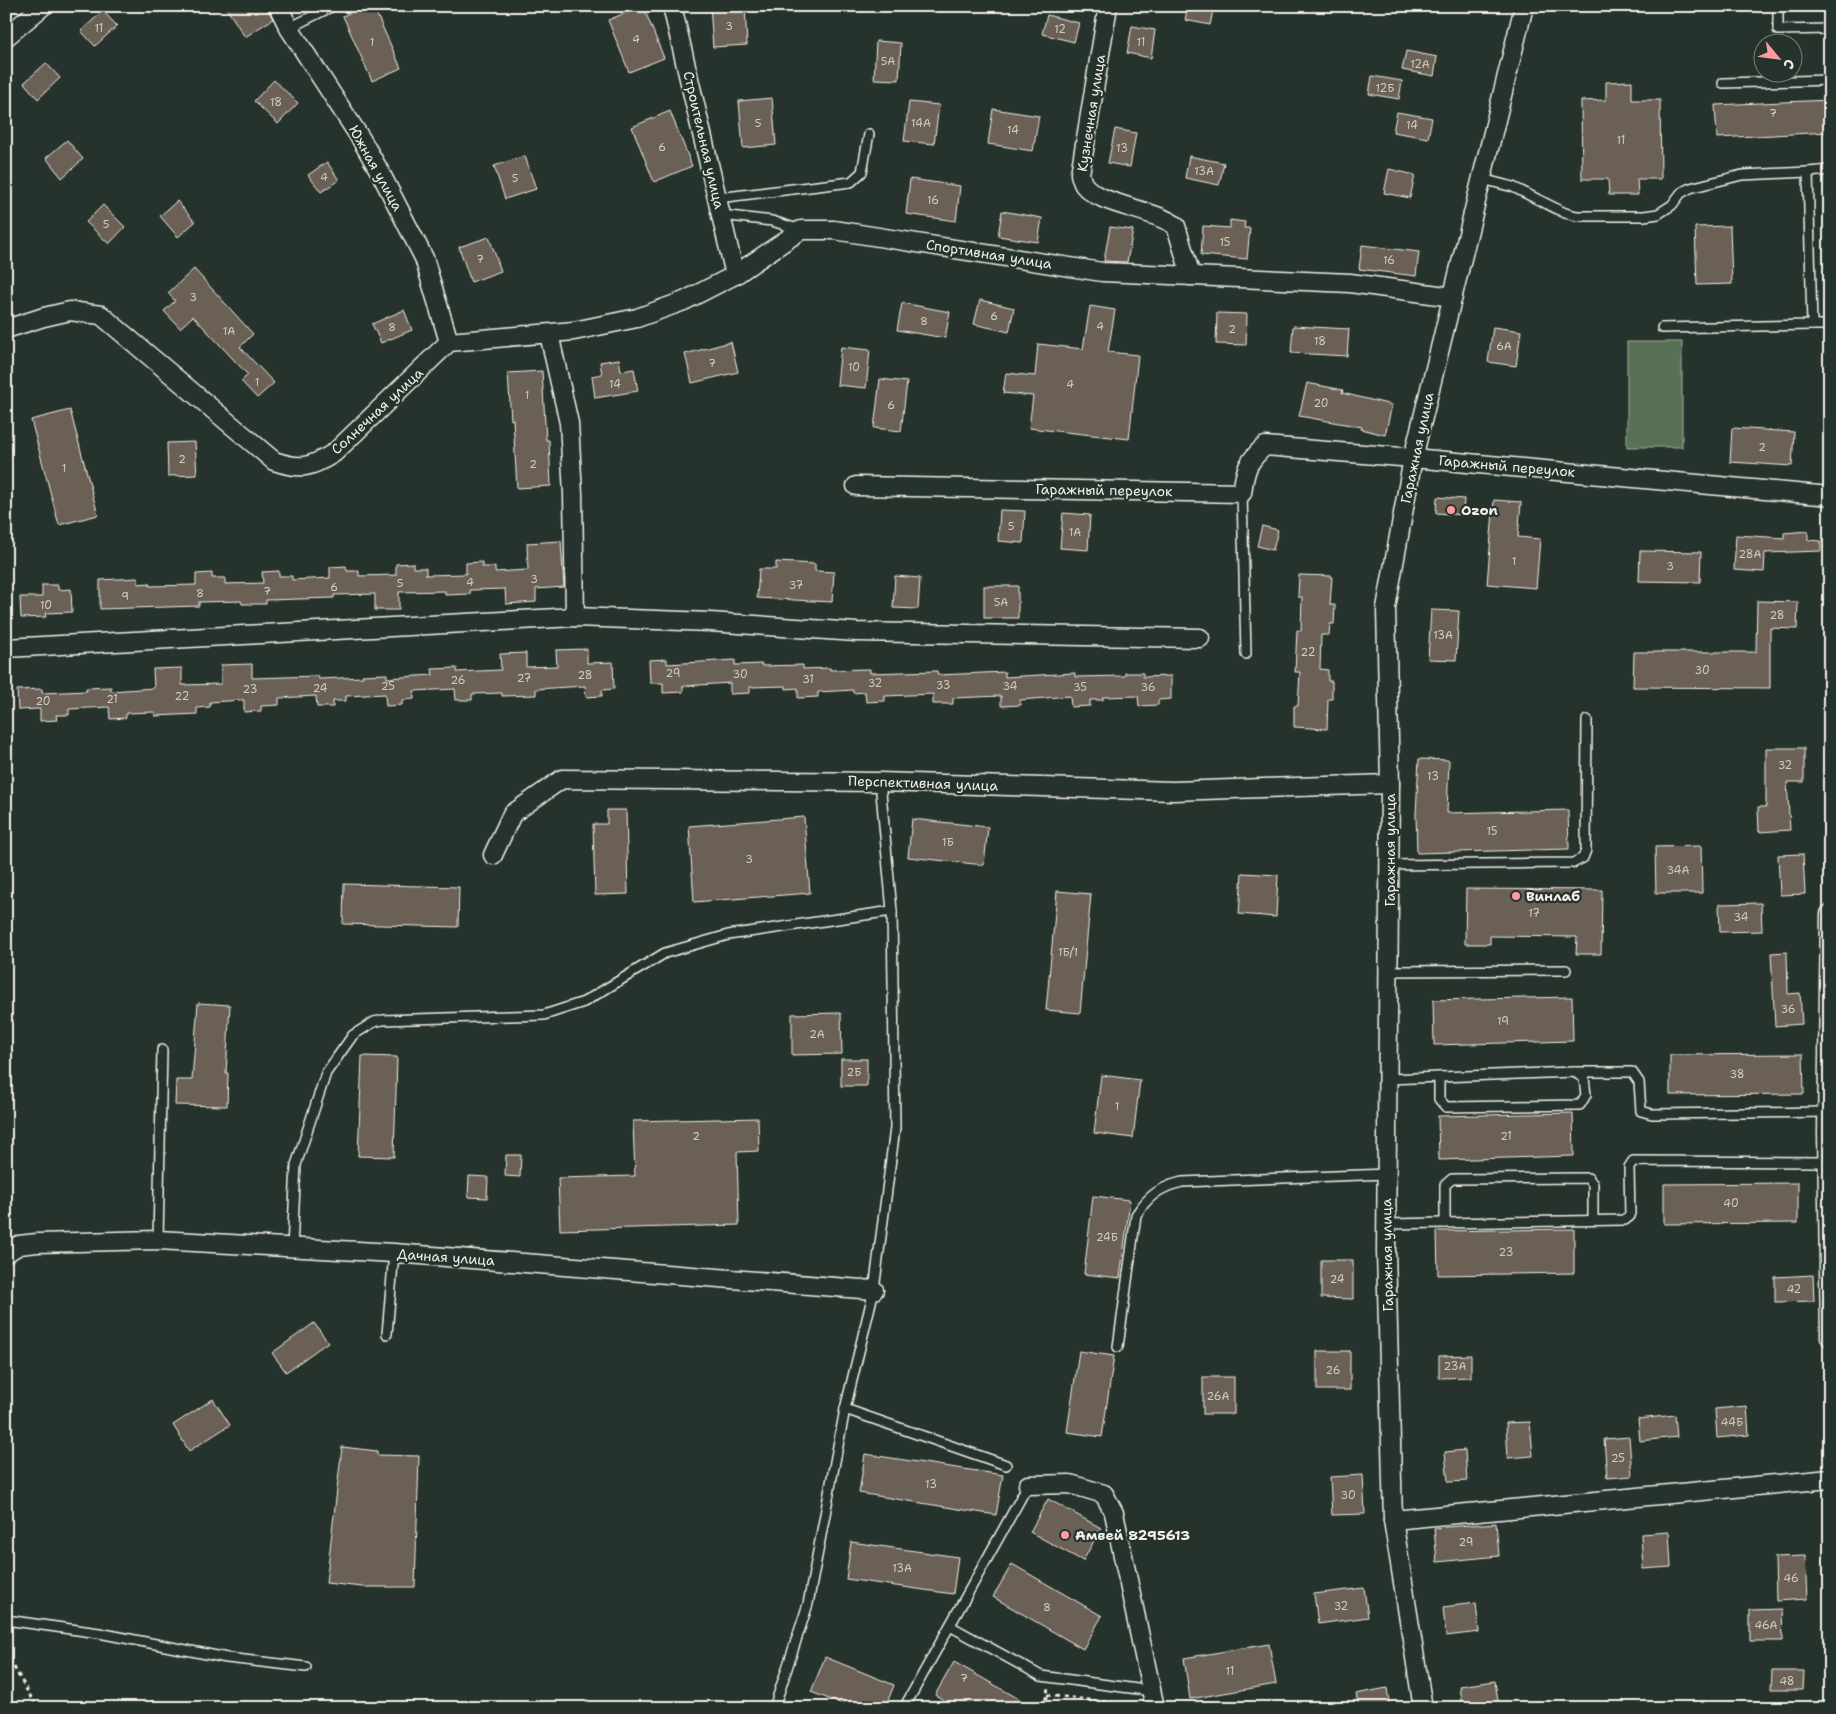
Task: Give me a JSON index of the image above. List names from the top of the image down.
{
  "streets": {
    "street": [
      "Кузнечная улица",
      "Строительная улица",
      "Южная улица",
      "Спортивная улица",
      "Солнечная улица",
      "Гаражная улица",
      "Гаражный переулок",
      "Перспективная улица",
      "Дачная улица"
    ]
  },
  "crossings": [
    ["Кузнечная улица", "Спортивная улица"],
    ["Южная улица", "Солнечная улица"],
    ["Спортивная улица", "Гаражная улица"],
    ["Гаражная улица", "Гаражный переулок"],
    ["Гаражная улица", "Перспективная улица"]
  ],
  "places": ["Ozon", "Винлаб", "Амвей 8295613"],
  "house_numbers": [
    "3",
    "11",
    "12",
    "4",
    "1",
    "11",
    "5А",
    "12А",
    "12Б",
    "18",
    "7",
    "5",
    "14А",
    "14",
    "14",
    "11",
    "6",
    "13",
    "13А",
    "4",
    "5",
    "16",
    "5",
    "15",
    "7",
    "16",
    "3",
    "6",
    "8",
    "4",
    "8",
    "2",
    "1А",
    "18",
    "6А",
    "7",
    "10",
    "1",
    "14",
    "4",
    "1",
    "20",
    "6",
    "2",
    "2",
    "2",
    "1",
    "5",
    "1А",
    "28А",
    "1",
    "3",
    "3",
    "4",
    "5",
    "37",
    "6",
    "7",
    "8",
    "9",
    "5А",
    "10",
    "28",
    "13А",
    "22",
    "30",
    "29",
    "30",
    "28",
    "27",
    "31",
    "26",
    "32",
    "33",
    "25",
    "34",
    "35",
    "36",
    "24",
    "23",
    "22",
    "21",
    "20",
    "32",
    "13",
    "15",
    "1Б",
    "3",
    "34А",
    "17",
    "34",
    "1Б/1",
    "36",
    "19",
    "2А",
    "2Б",
    "38",
    "1",
    "2",
    "21",
    "40",
    "24Б",
    "23",
    "24",
    "42",
    "23А",
    "26",
    "26А",
    "44Б",
    "25",
    "13",
    "30",
    "29",
    "13А",
    "46",
    "32",
    "8",
    "46А",
    "11",
    "7",
    "48"
  ],
  "north": "bottom right"
}
